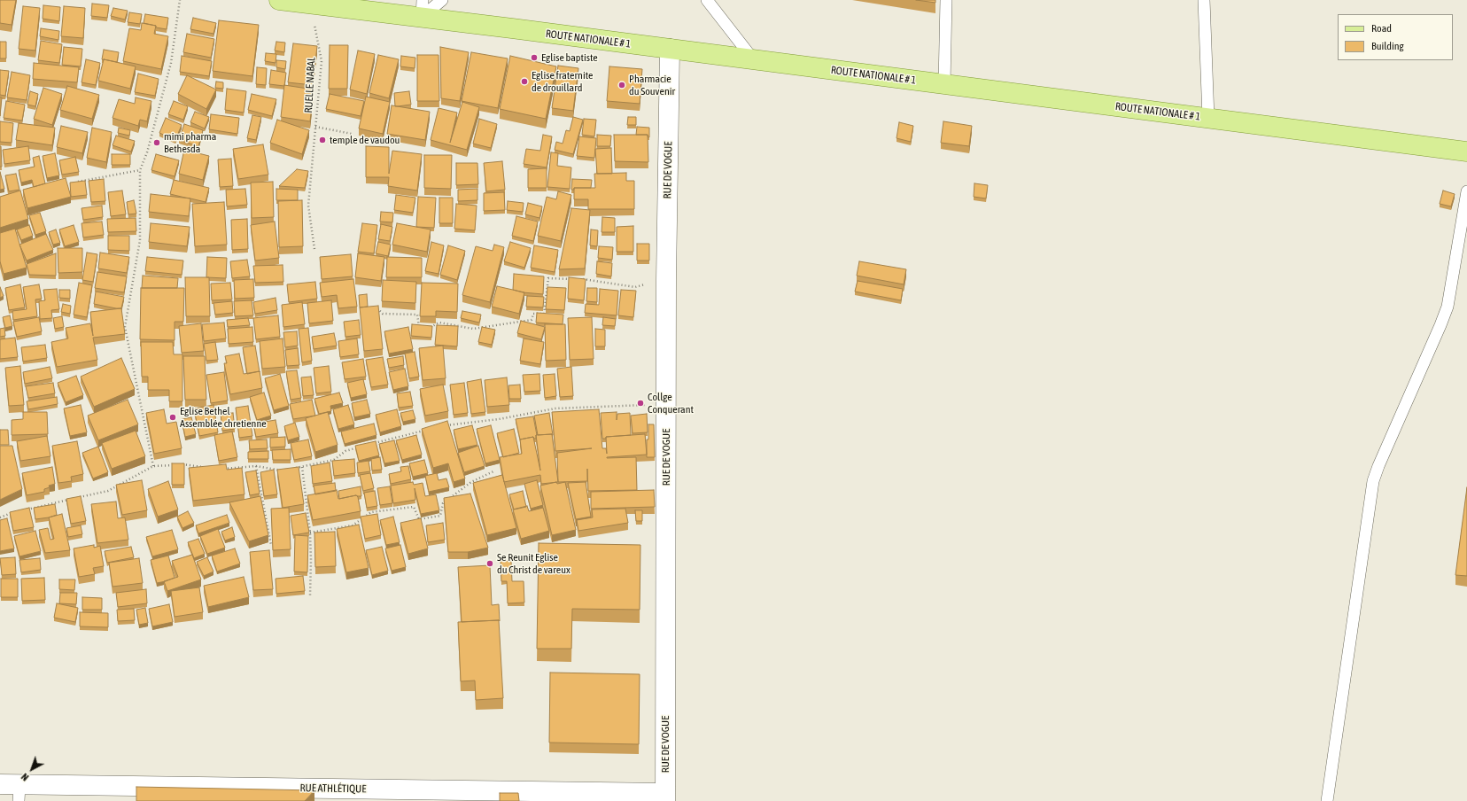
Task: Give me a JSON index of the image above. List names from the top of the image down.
{
  "streets": {
    "main road": ["ROUTE NATIONALE # 1"],
    "street": ["RUE DE VOGUE", "RUE ATHLÉTIQUE"],
    "path": ["RUELLE NABAL"]
  },
  "crossings": [
    ["ROUTE NATIONALE # 1", "RUELLE NABAL"],
    ["ROUTE NATIONALE # 1", "RUE DE VOGUE"],
    ["RUE DE VOGUE", "RUE ATHLÉTIQUE"]
  ],
  "places": [
    "Eglise baptiste",
    "Eglise fraternite de drouillard",
    "Pharmacie du Souvenir",
    "temple de vaudou",
    "mimi pharma Bethesda",
    "Collge Conquerant",
    "Eglise Bethel Assemblée chretienne",
    "Se Reunit Eglise du Christ de vareux"
  ],
  "legend": ["Road", "Building"],
  "north": "bottom left"
}
